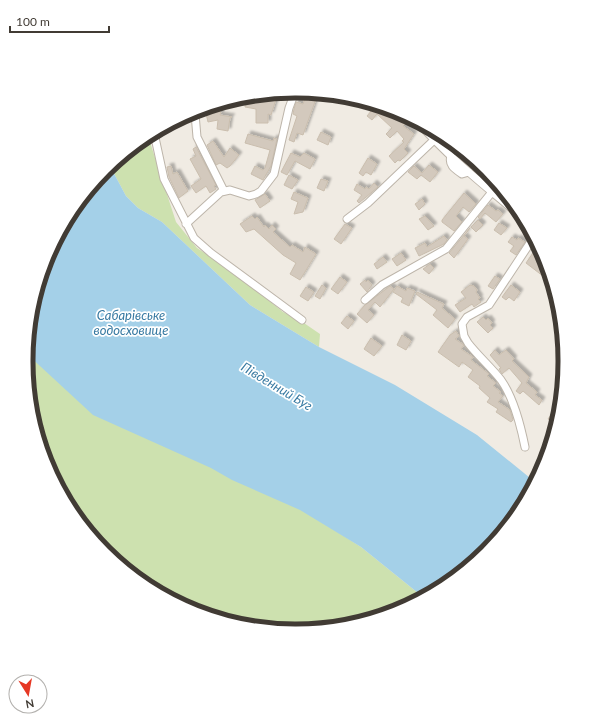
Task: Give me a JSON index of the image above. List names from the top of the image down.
{
  "water": ["Сабарівське водосховище", "Південний Буг"],
  "scale_bar": "100 m",
  "north": "bottom"
}
